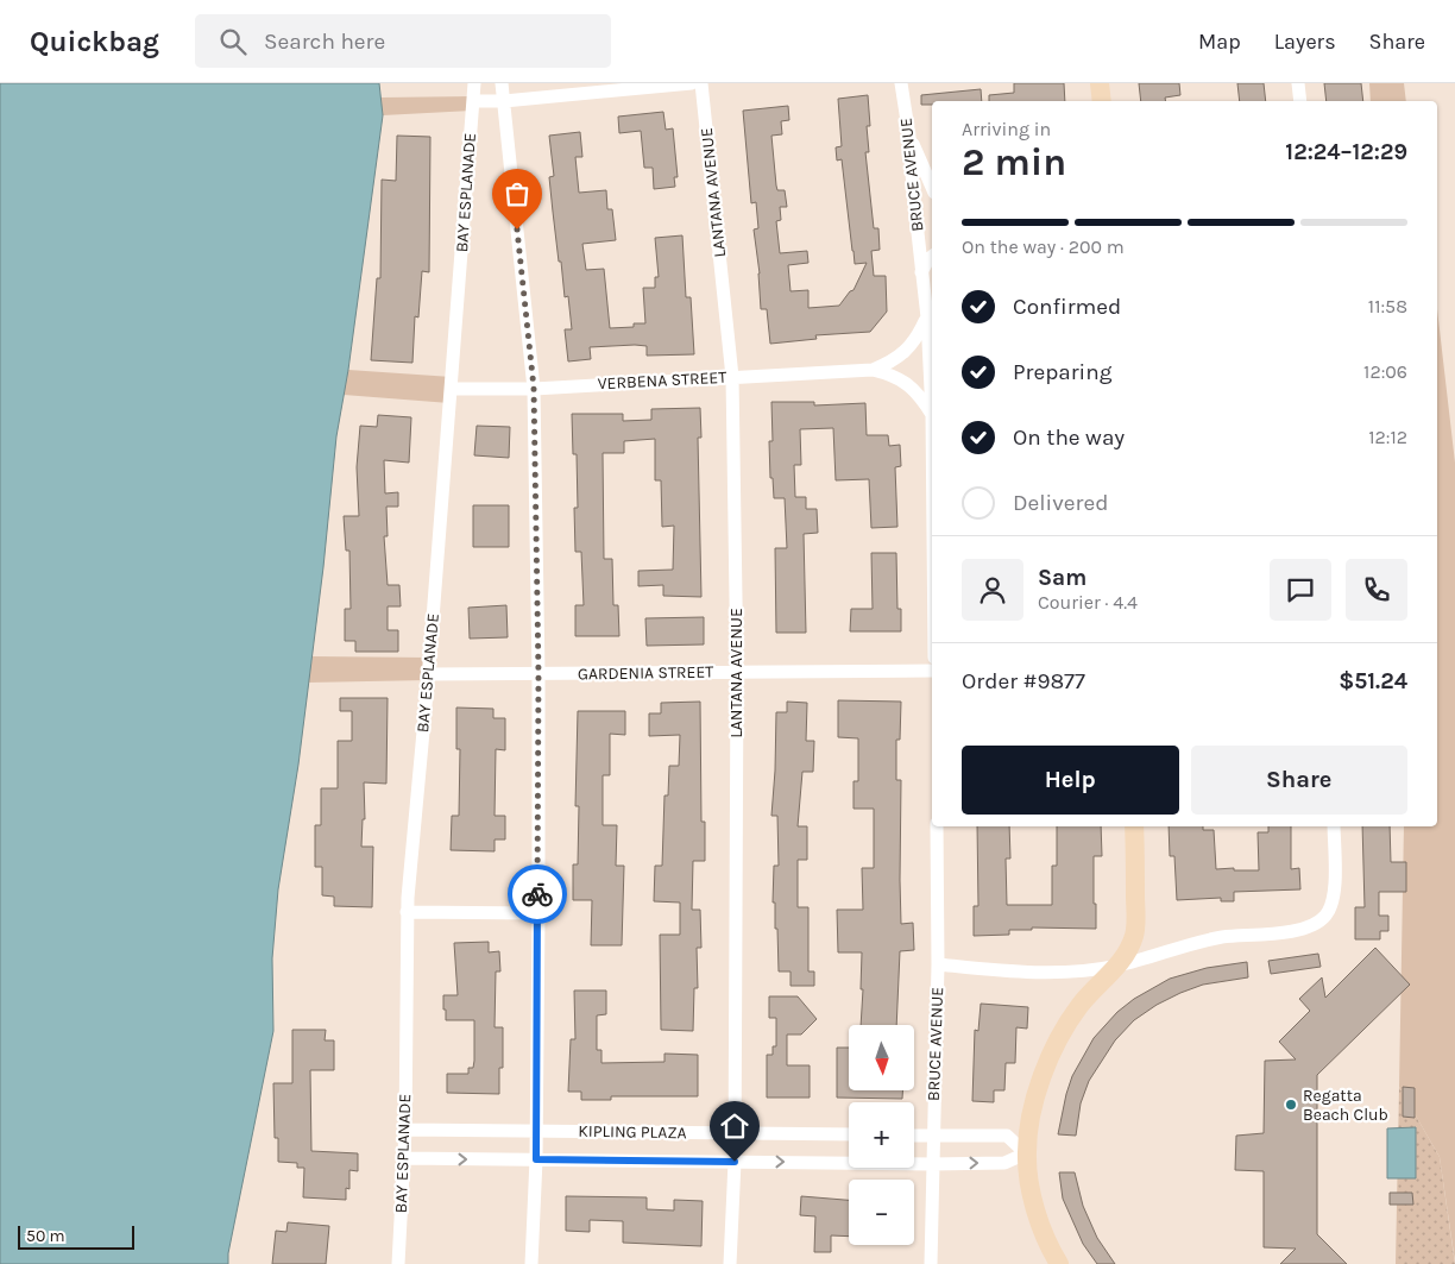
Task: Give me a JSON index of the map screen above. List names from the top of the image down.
{
  "streets": {
    "street": [
      "BRUCE AVENUE",
      "BAY ESPLANADE",
      "LANTANA AVENUE",
      "VERBENA STREET",
      "GARDENIA STREET",
      "KIPLING PLAZA"
    ]
  },
  "crossings": [
    ["BRUCE AVENUE", "VERBENA STREET"],
    ["BRUCE AVENUE", "KIPLING PLAZA"],
    ["BAY ESPLANADE", "VERBENA STREET"],
    ["BAY ESPLANADE", "GARDENIA STREET"],
    ["BAY ESPLANADE", "KIPLING PLAZA"],
    ["LANTANA AVENUE", "VERBENA STREET"],
    ["LANTANA AVENUE", "GARDENIA STREET"],
    ["LANTANA AVENUE", "KIPLING PLAZA"]
  ],
  "places": ["Regatta Beach Club"],
  "scale_bar": "50 m",
  "north": "bottom",
  "page": {
    "header": "Quickbag",
    "search": "Search here",
    "nav": ["Map", "Layers", "Share"],
    "heading": ["2 min", "Arriving in", "12:24–12:29"],
    "panel": [
      "Sam",
      "Courier · 4.4",
      "Order #9877",
      "$51.24"
    ],
    "bar": "On the way · 200 m",
    "list": [
      ["Confirmed", "11:58"],
      ["Preparing", "12:06"],
      ["On the way", "12:12"],
      "Delivered"
    ],
    "buttons": ["Help", "Share"],
    "map_buttons": ["+", "−"],
    "scale": "50 m"
  }
}
